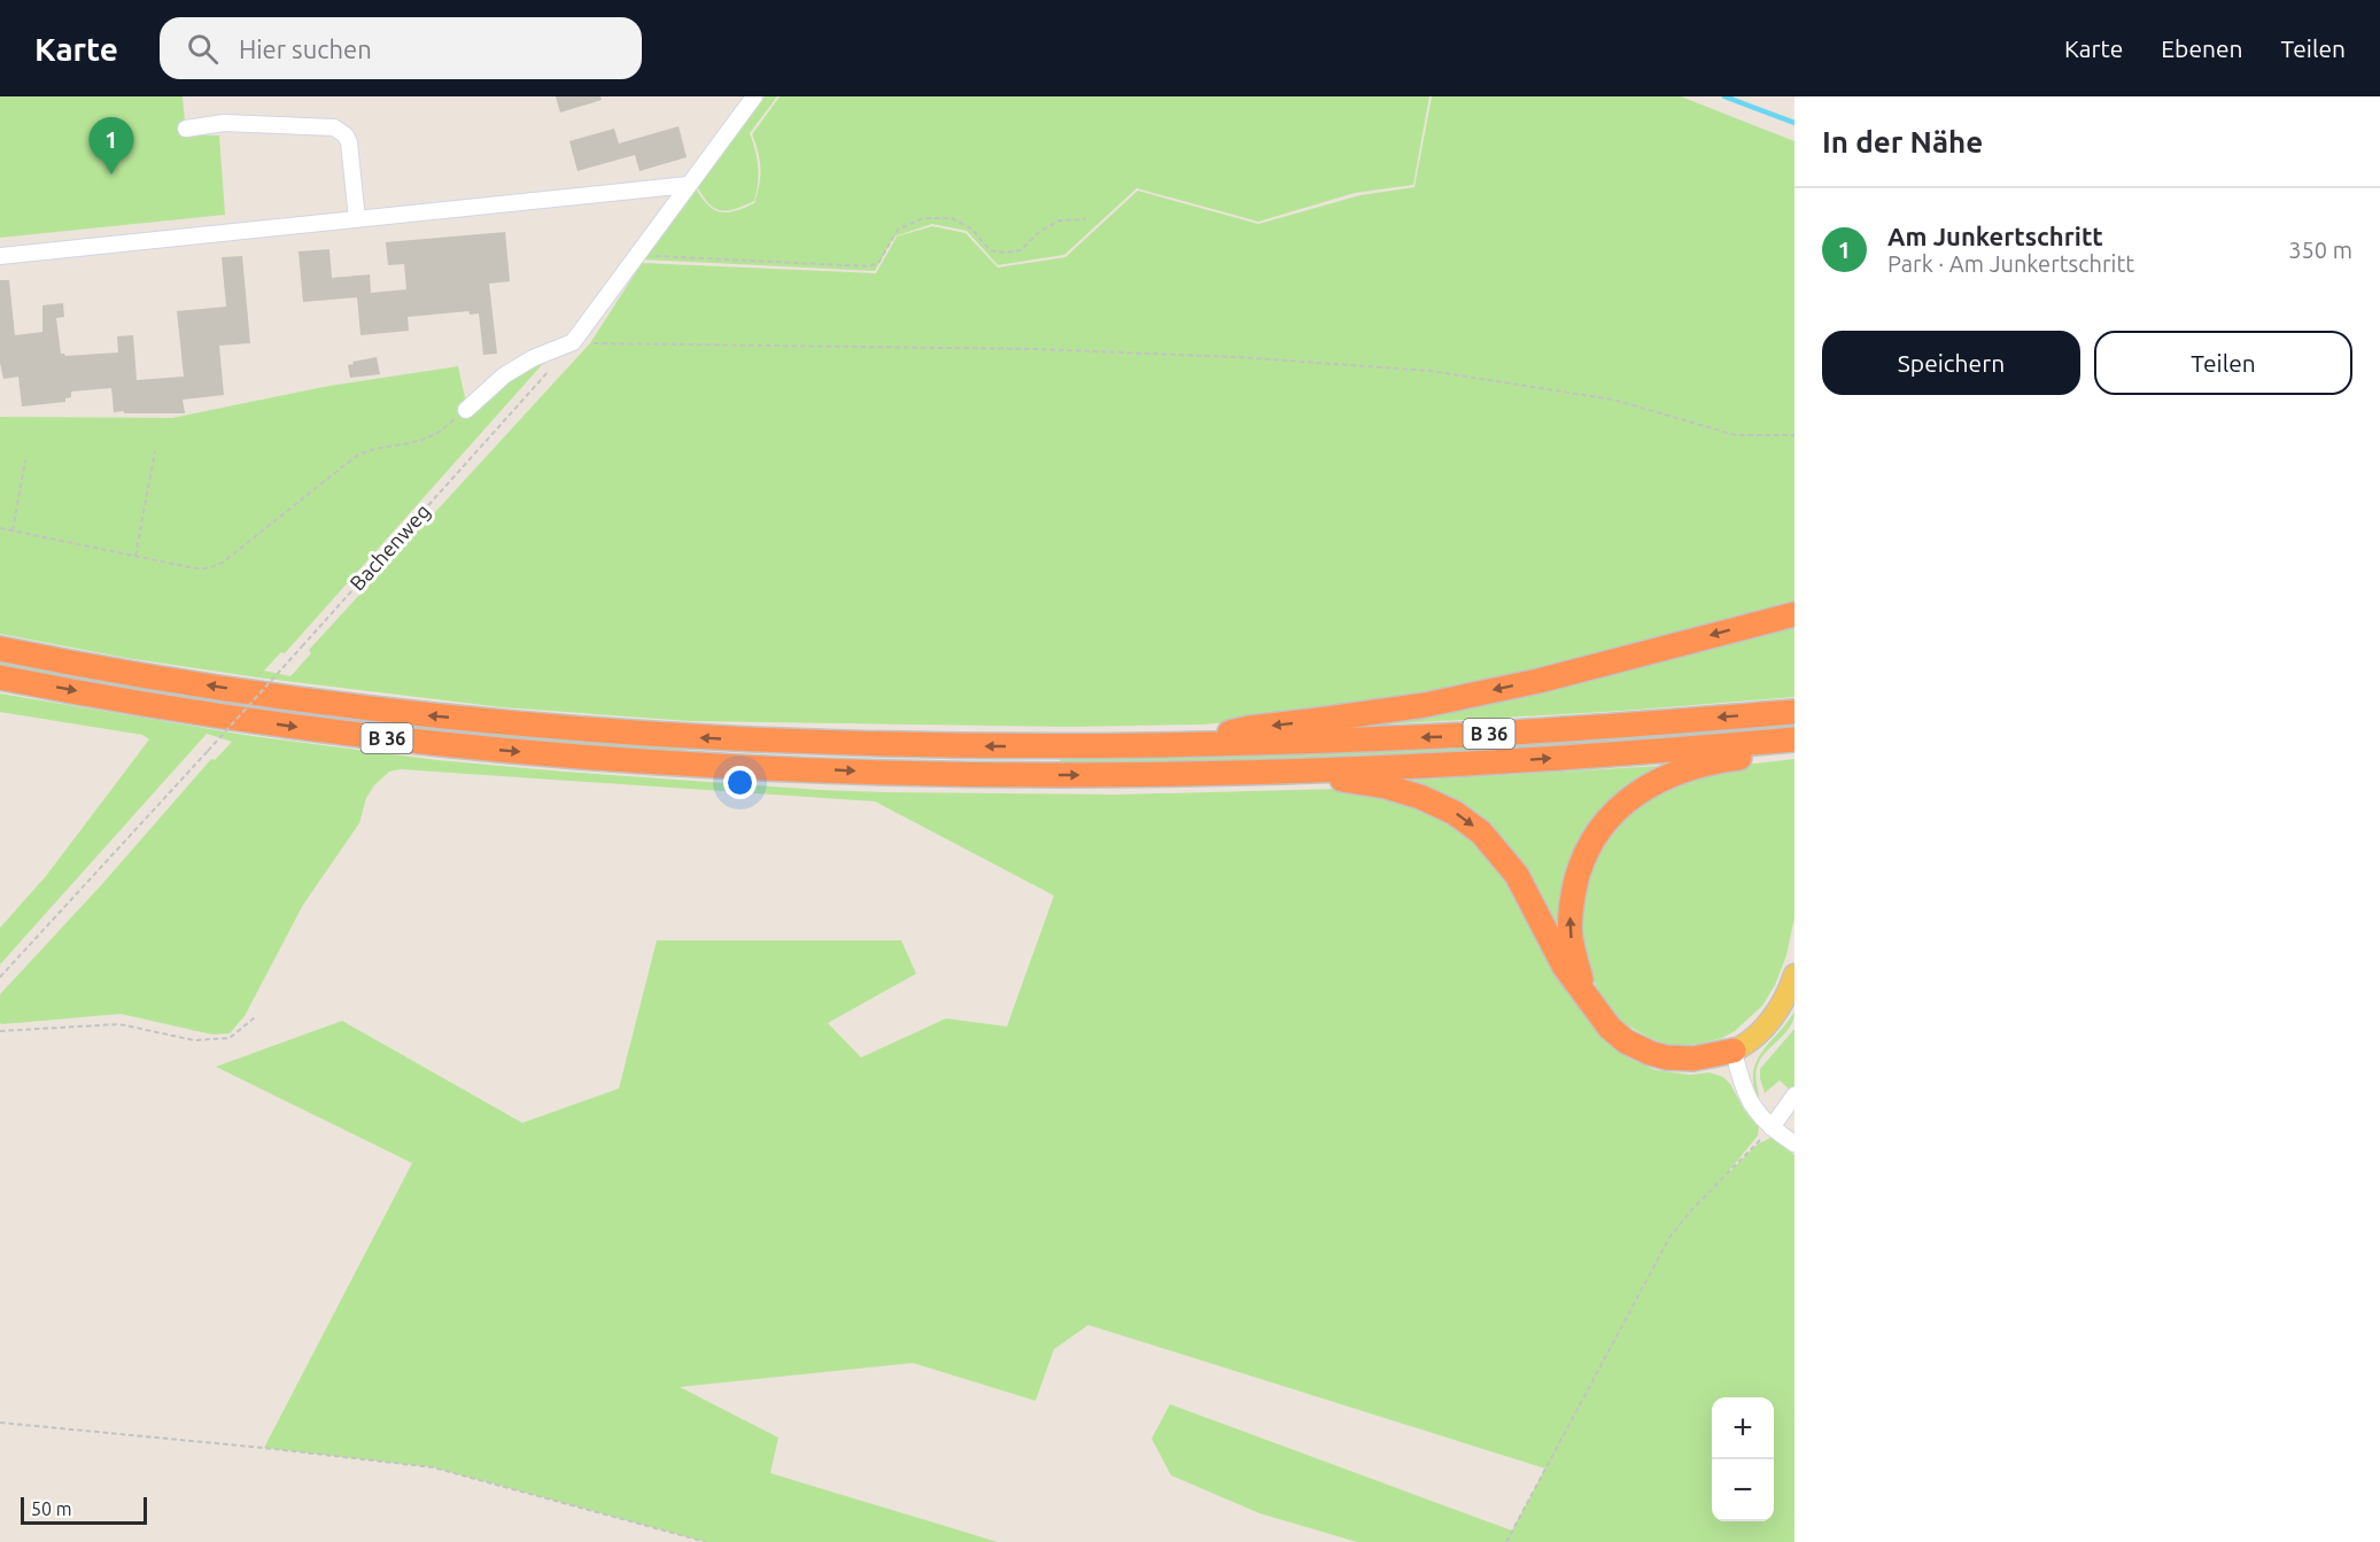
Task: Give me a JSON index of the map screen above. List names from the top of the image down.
{
  "streets": {
    "highway": ["B 36"],
    "path": ["Bachenweg"]
  },
  "scale_bar": "50 m",
  "page": {
    "header": "Karte",
    "search": "Hier suchen",
    "nav": ["Karte", "Ebenen", "Teilen"],
    "heading": "In der Nähe",
    "pins": "1",
    "list": [
      {
        "mark": "1",
        "name": "Am Junkertschritt",
        "note": "Park · Am Junkertschritt",
        "value": "350 m"
      }
    ],
    "buttons": ["Speichern", "Teilen"],
    "map_buttons": ["+", "−"],
    "scale": "50 m"
  }
}
